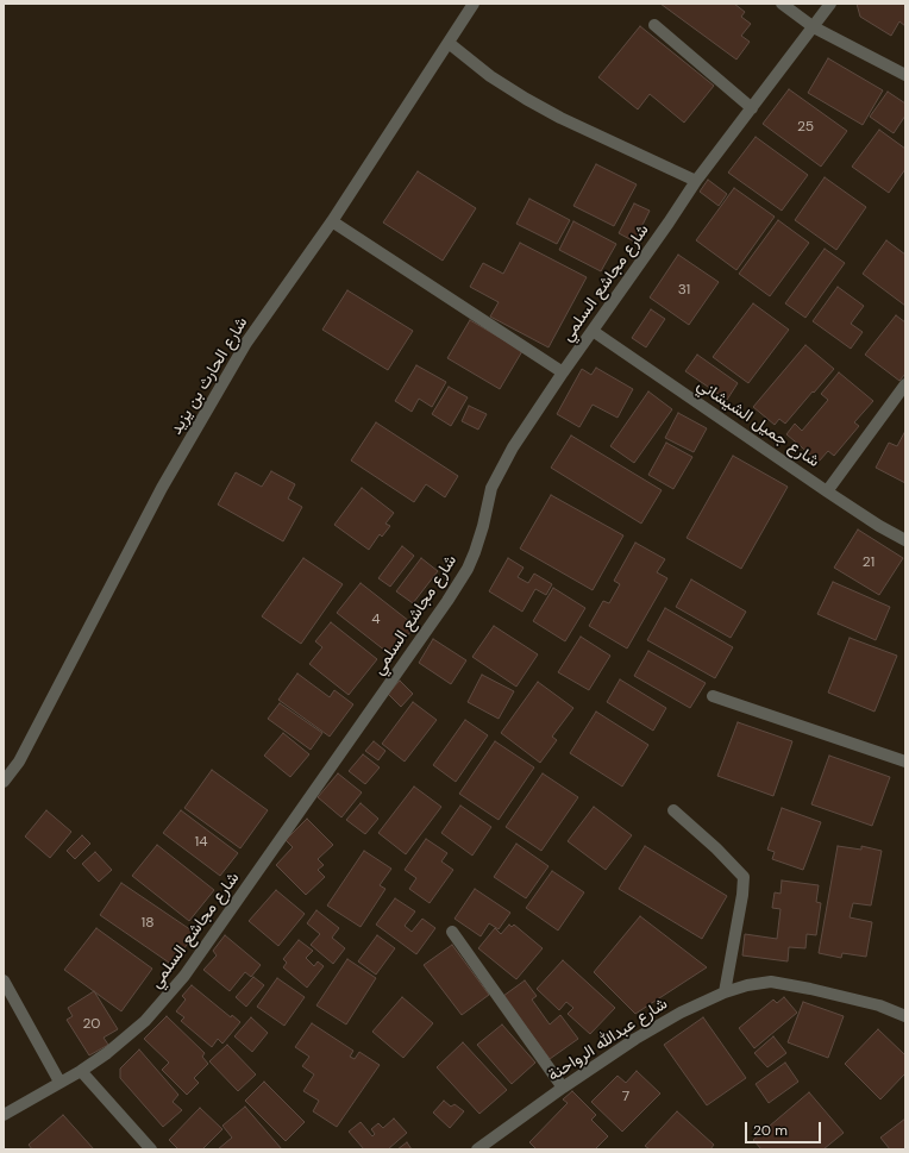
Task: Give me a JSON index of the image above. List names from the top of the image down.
{
  "streets": {
    "street": [
      "شارع مجاشع السلمي",
      "شارع الحارث بن يزيد",
      "شارع جميل الشيشاني",
      "شارع عبدالله الرواحنة"
    ]
  },
  "crossings": [
    ["شارع مجاشع السلمي", "شارع جميل الشيشاني"]
  ],
  "house_numbers": [
    "25",
    "31",
    "21",
    "4",
    "14",
    "18",
    "20",
    "7"
  ],
  "scale_bar": "20 m"
}
